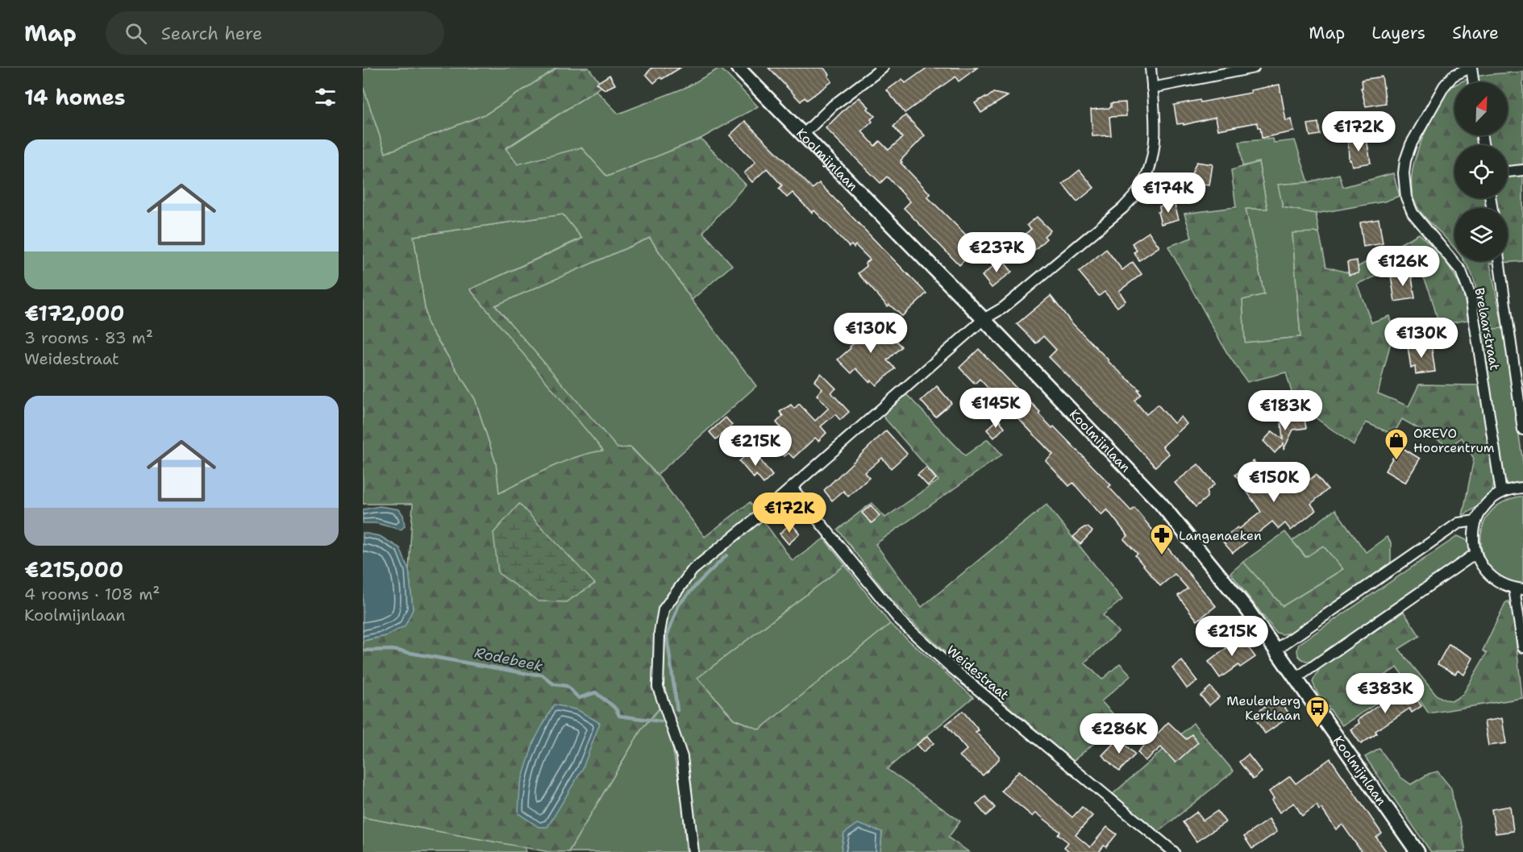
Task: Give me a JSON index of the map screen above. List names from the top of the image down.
{
  "streets": {
    "street": ["Koolmijnlaan", "Brelaarstraat", "Weidestraat"]
  },
  "water": ["Rodebeek"],
  "places": {
    "shop": ["OREVO Hoorcentrum"],
    "pharmacy": ["Langenaeken"],
    "bus stop": ["Meulenberg Kerklaan"]
  },
  "north": "top right",
  "page": {
    "header": "Map",
    "search": "Search here",
    "nav": ["Map", "Layers", "Share"],
    "heading": "14 homes",
    "price": [
      "€172K",
      "€174K",
      "€237K",
      "€126K",
      "€130K",
      "€130K",
      "€145K",
      "€183K",
      "€215K",
      "€150K",
      "€172K",
      "€215K",
      "€383K",
      "€286K"
    ],
    "list": [
      {
        "name": "€172,000",
        "note": "3 rooms · 83 m² · Weidestraat"
      },
      {
        "name": "€215,000",
        "note": "4 rooms · 108 m² · Koolmijnlaan"
      }
    ]
  }
}
